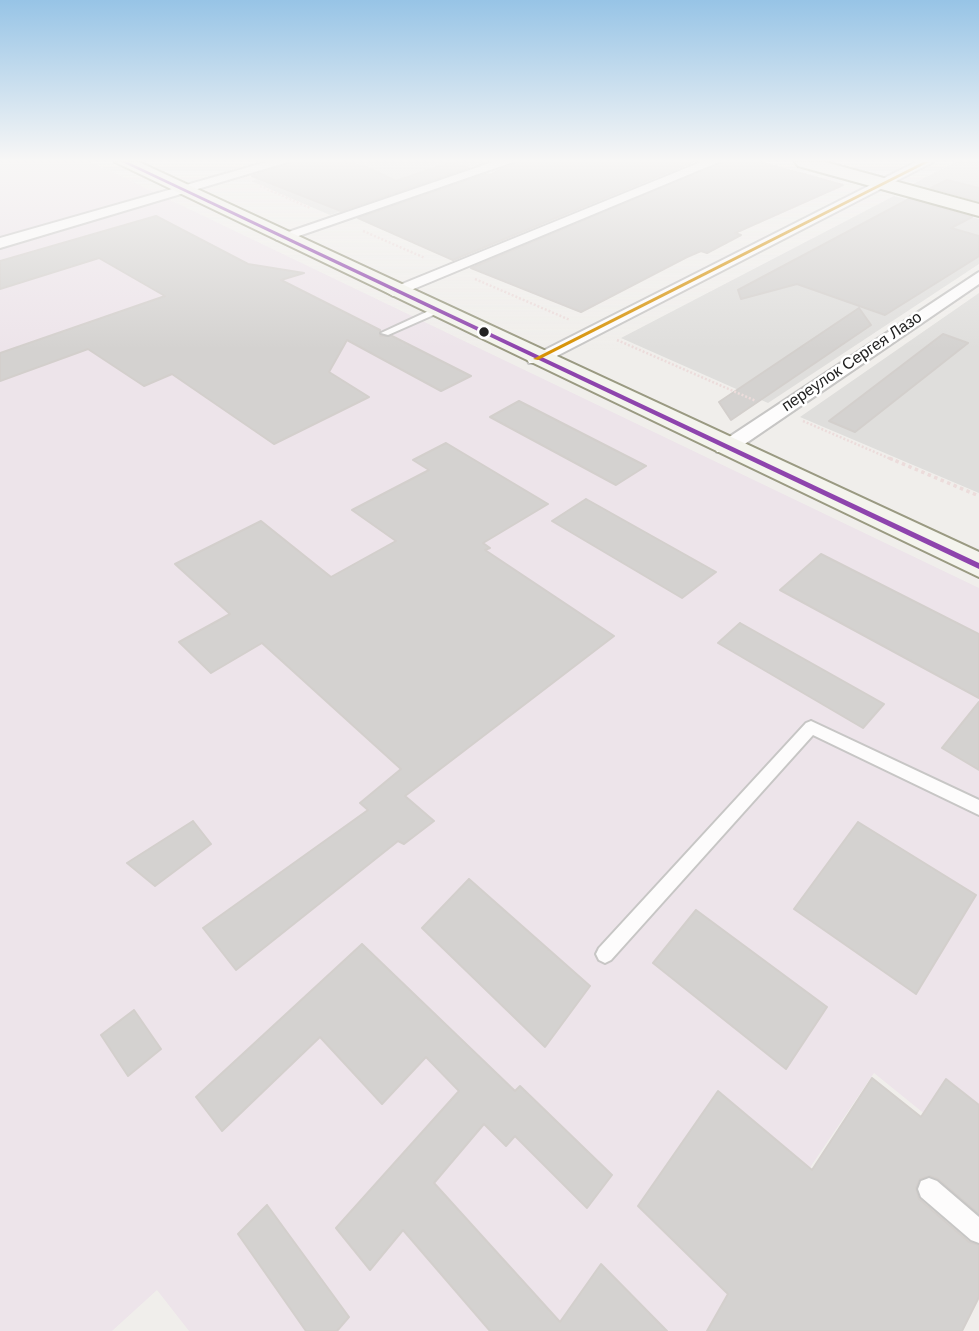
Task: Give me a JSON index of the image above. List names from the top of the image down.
{
  "streets": {
    "street": ["переулок Сергея Лазо"]
  }
}
